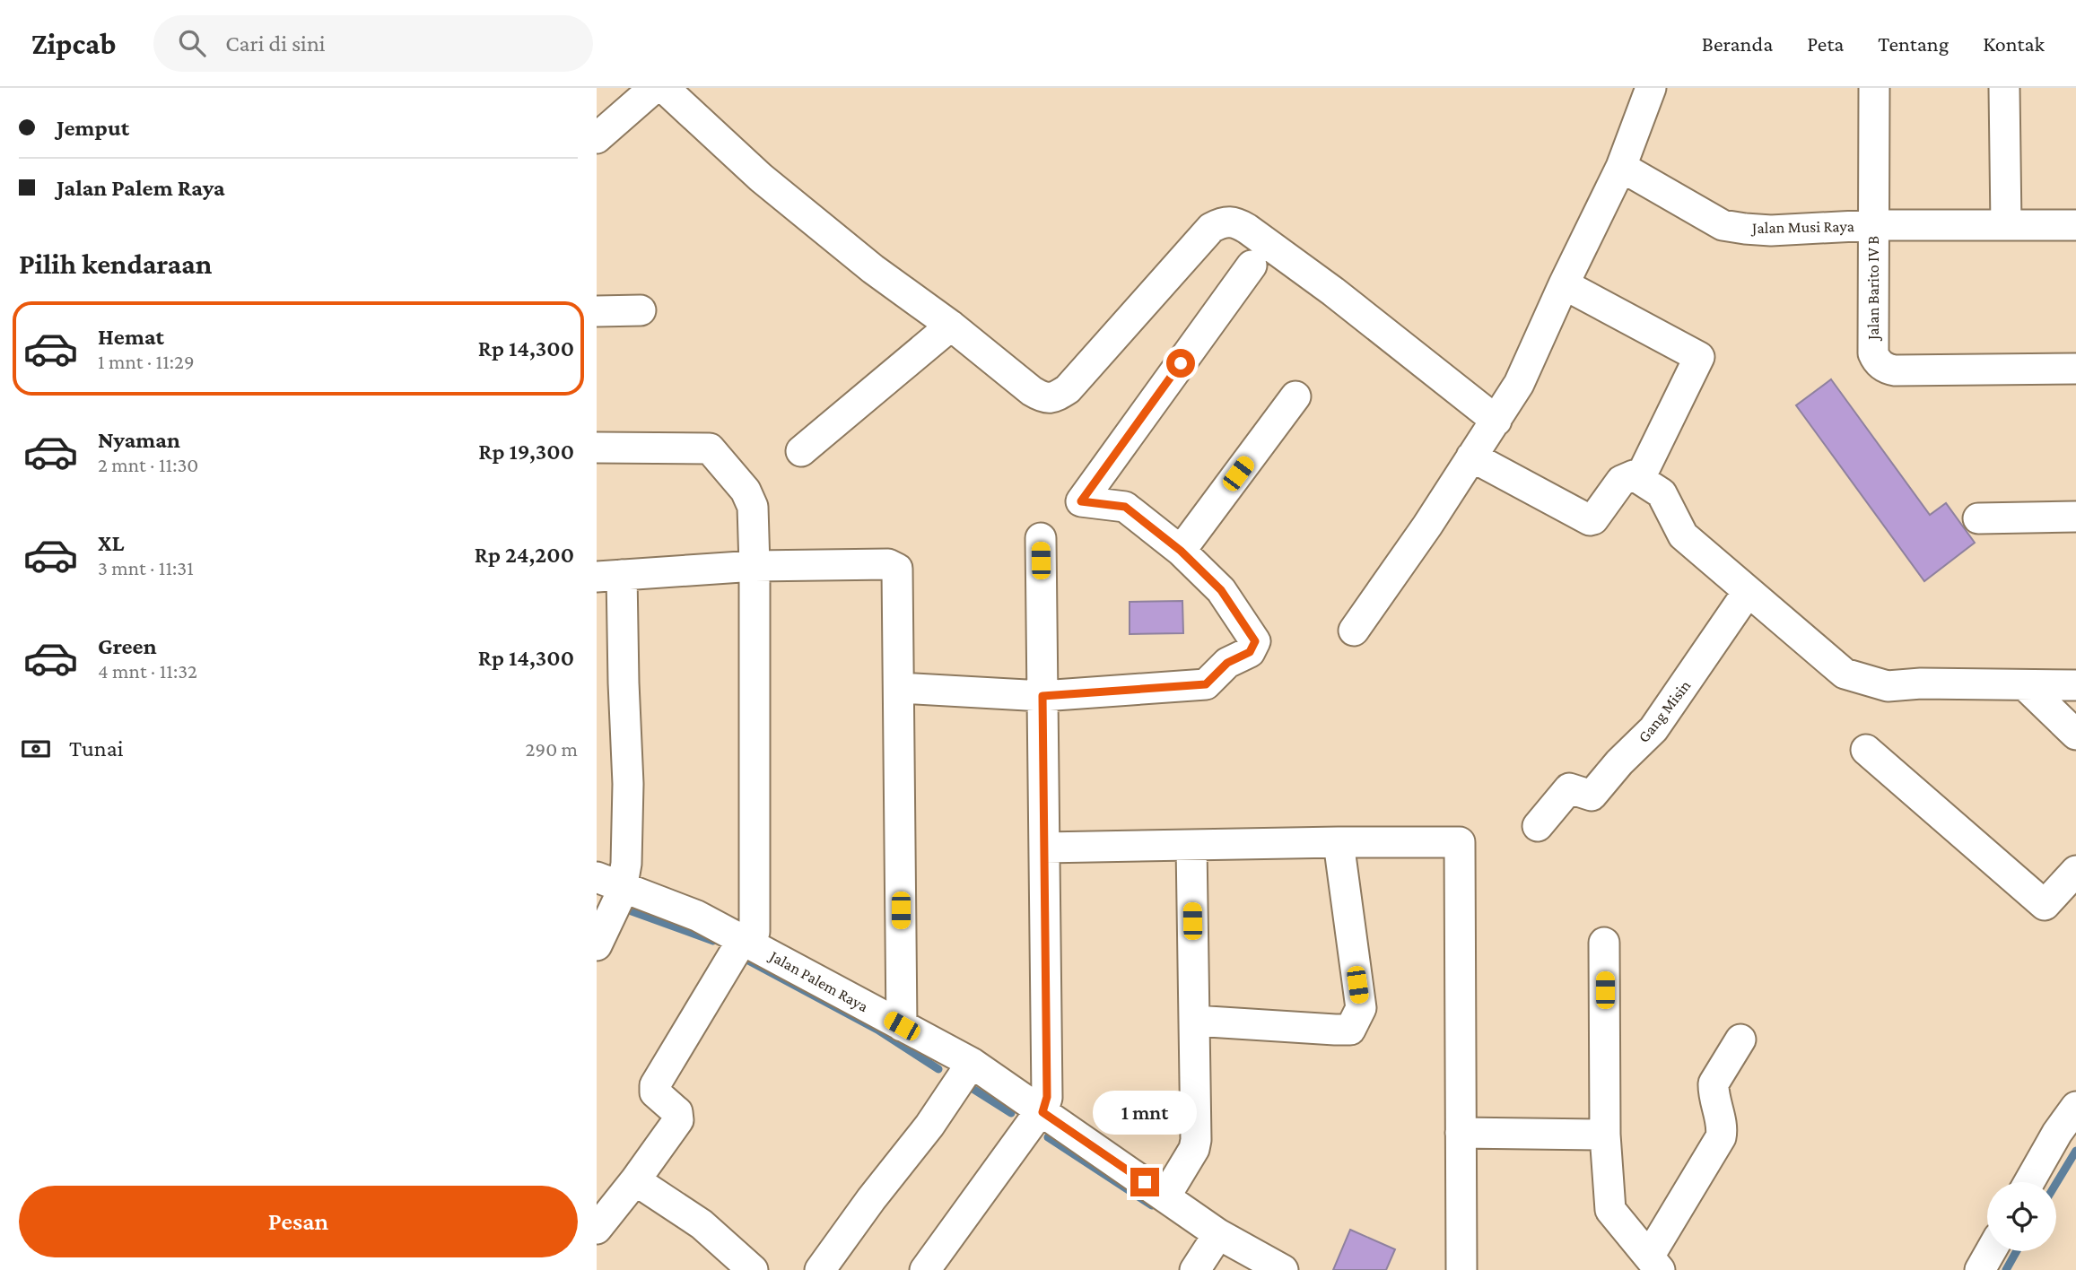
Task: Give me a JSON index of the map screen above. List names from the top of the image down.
{
  "streets": {
    "street": [
      "Jalan Musi Raya",
      "Jalan Barito IV B",
      "Gang Misin",
      "Jalan Palem Raya"
    ]
  },
  "crossings": [
    ["Jalan Musi Raya", "Jalan Barito IV B"]
  ],
  "page": {
    "header": "Zipcab",
    "search": "Cari di sini",
    "nav": [
      "Beranda",
      "Peta",
      "Tentang",
      "Kontak"
    ],
    "banner": ["Jemput", "Jalan Palem Raya"],
    "heading": "Pilih kendaraan",
    "list": [
      {
        "name": "Hemat",
        "note": "1 mnt · 11:29",
        "value": "Rp 14,300"
      },
      {
        "name": "Nyaman",
        "note": "2 mnt · 11:30",
        "value": "Rp 19,300"
      },
      {
        "name": "XL",
        "note": "3 mnt · 11:31",
        "value": "Rp 24,200"
      },
      {
        "name": "Green",
        "note": "4 mnt · 11:32",
        "value": "Rp 14,300"
      }
    ],
    "pay": ["Tunai", "290 m"],
    "bubble": "1 mnt",
    "buttons": "Pesan"
  }
}
